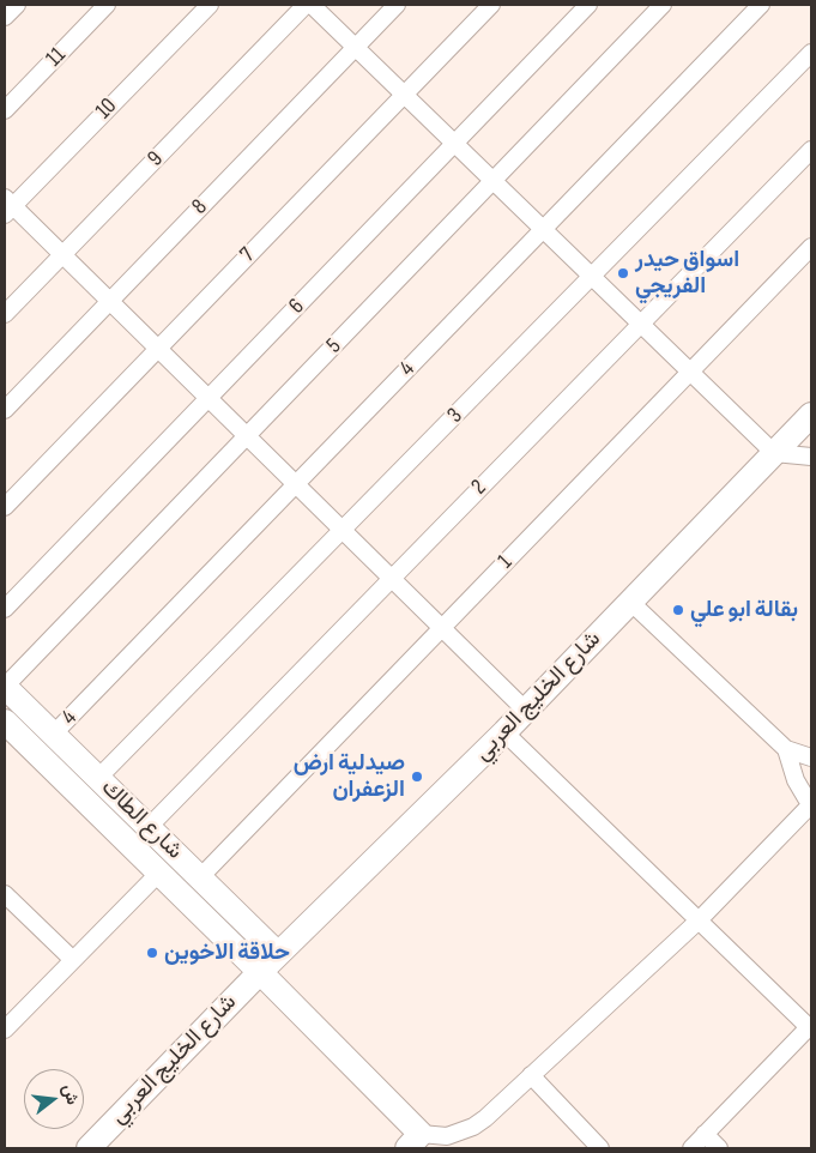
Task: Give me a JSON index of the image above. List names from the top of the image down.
{
  "streets": {
    "main road": ["شارع الخليج العربي", "شارع الطاك"],
    "street": [
      "11",
      "10",
      "9",
      "8",
      "7",
      "6",
      "5",
      "4",
      "3",
      "2",
      "1"
    ]
  },
  "crossings": [
    ["5", "شارع الطاك"],
    ["4", "شارع الطاك"],
    ["3", "شارع الطاك"],
    ["2", "شارع الطاك"],
    ["1", "شارع الطاك"],
    ["شارع الخليج العربي", "شارع الطاك"]
  ],
  "places": [
    "اسواق حيدر الفريجي",
    "بقالة ابو علي",
    "صيدلية ارض الزعفران",
    "حلاقة الاخوين"
  ],
  "north": "right"
}
